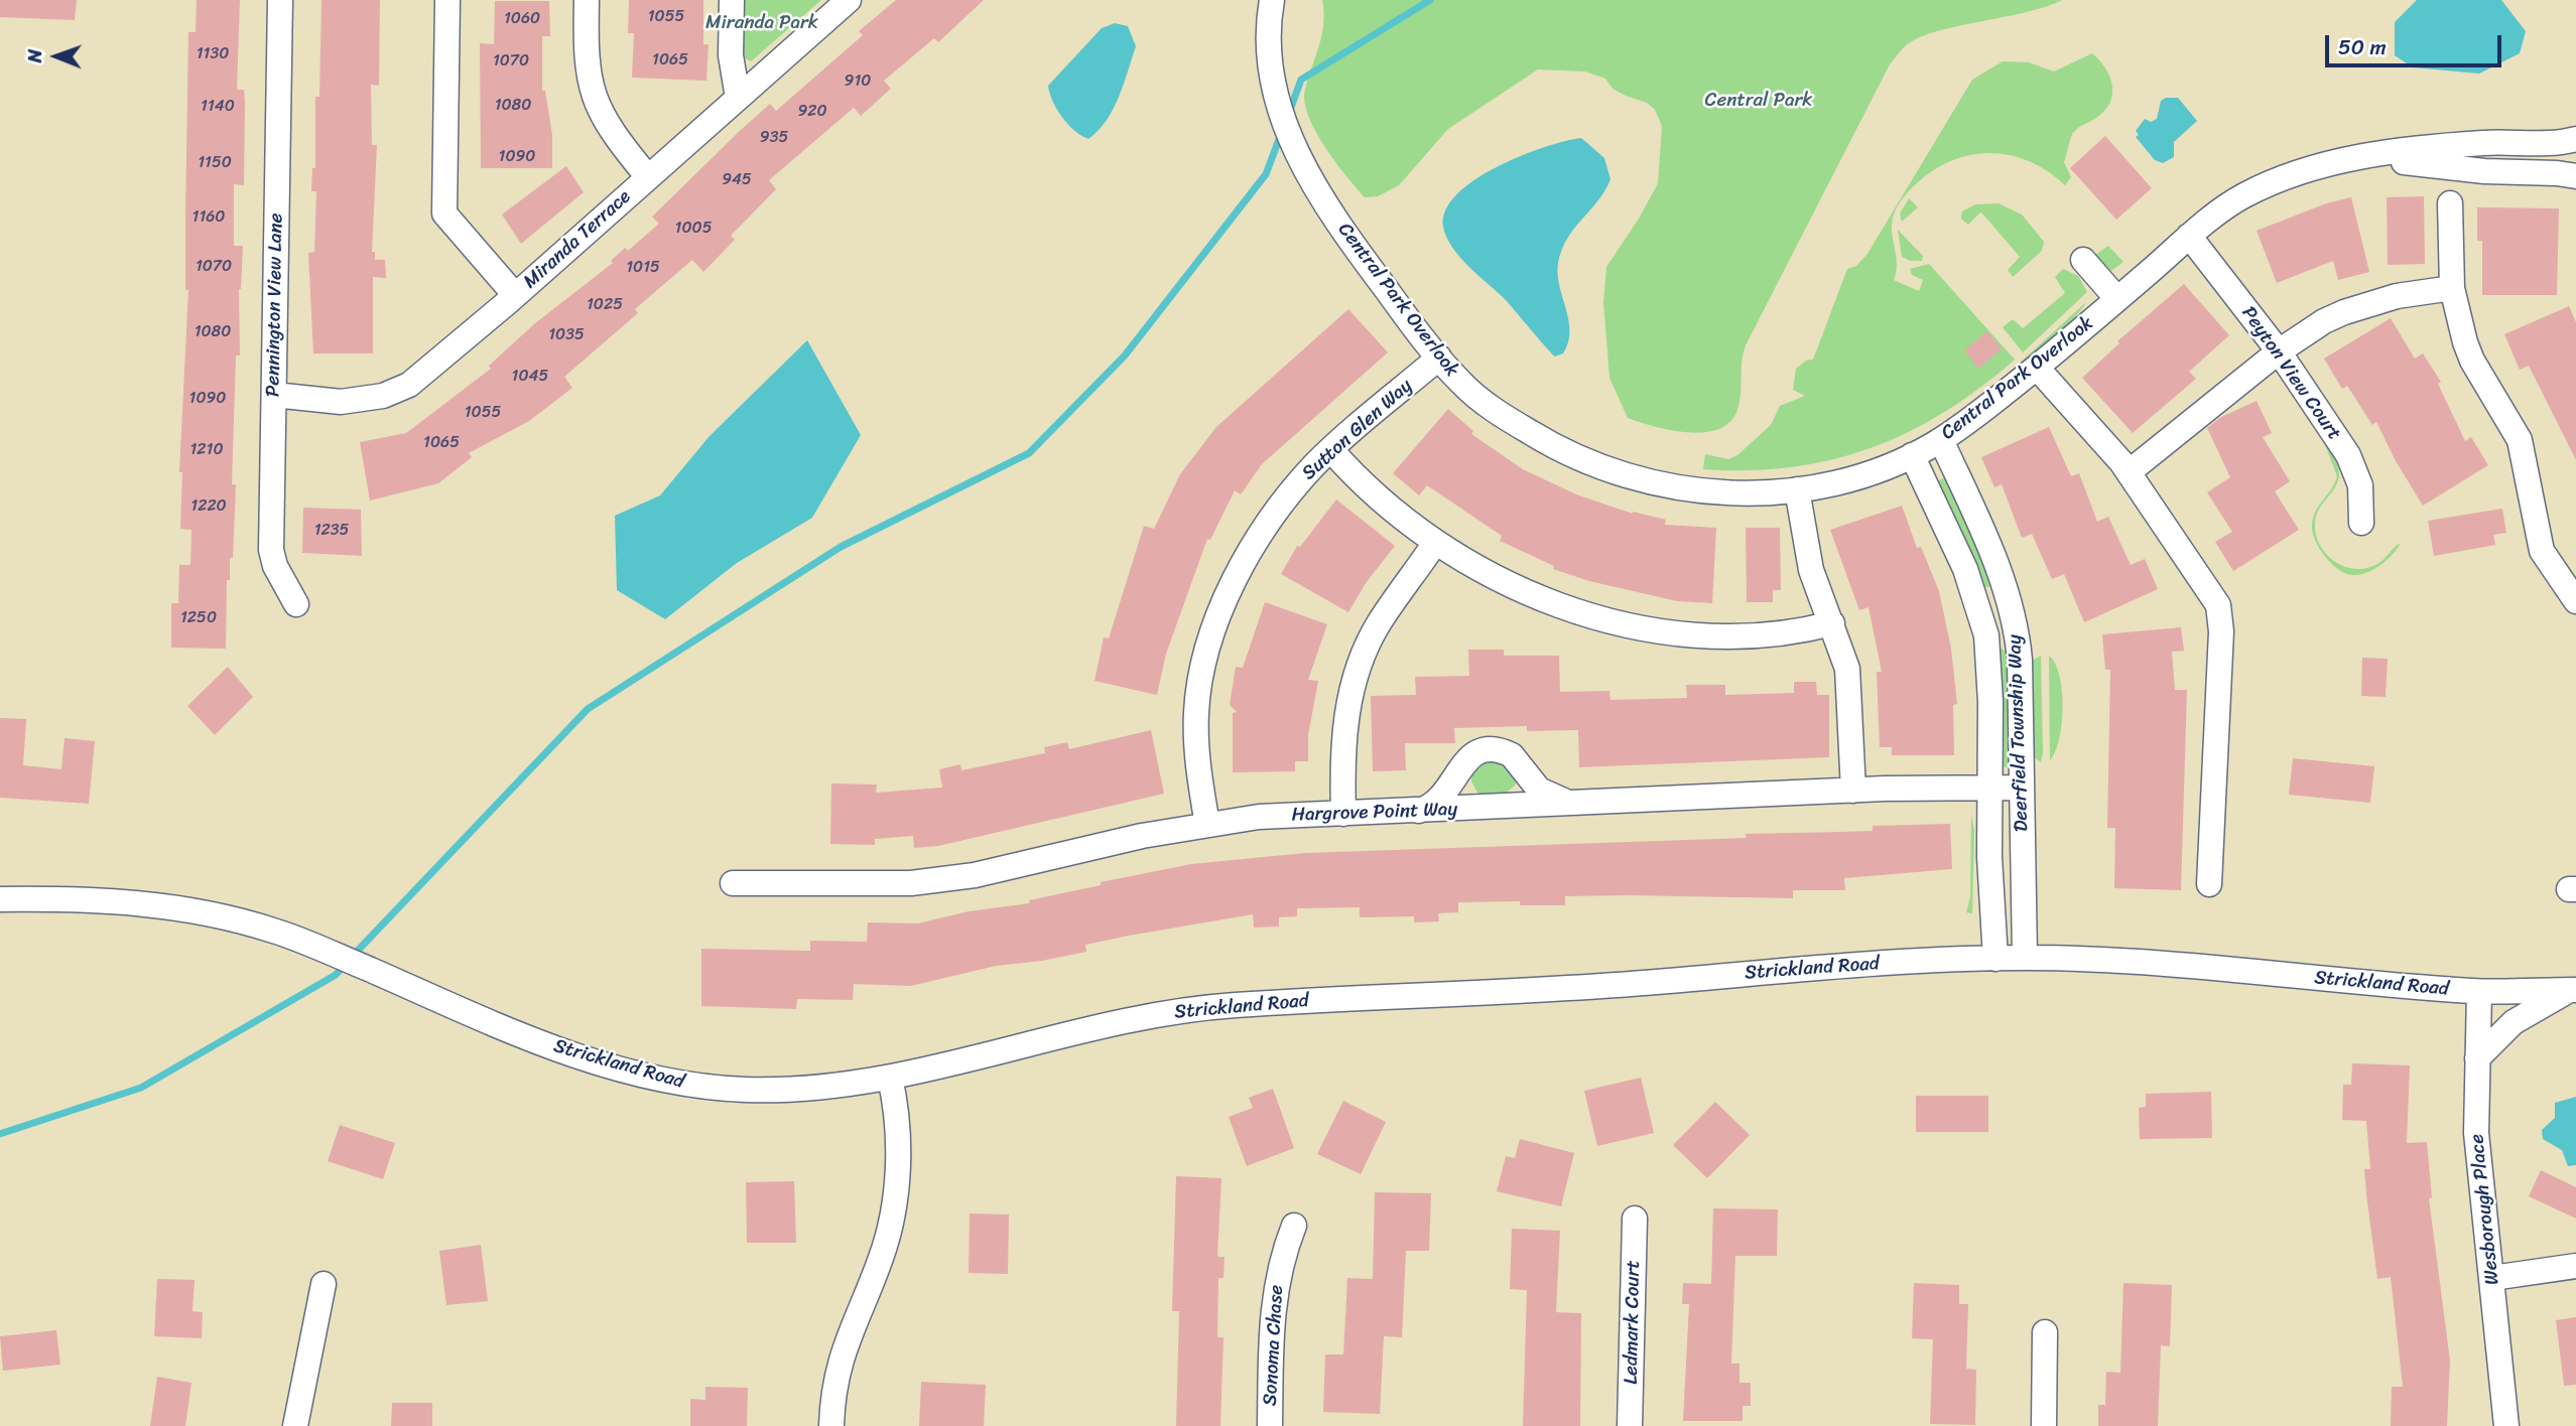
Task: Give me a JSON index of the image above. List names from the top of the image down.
{
  "streets": {
    "street": [
      "Miranda Terrace",
      "Central Park Overlook",
      "Pennington View Lane",
      "Peyton View Court",
      "Sutton Glen Way",
      "Deerfield Township Way",
      "Hargrove Point Way",
      "Strickland Road",
      "Wesborough Place",
      "Ledmark Court",
      "Sonoma Chase"
    ]
  },
  "crossings": [
    ["Miranda Terrace", "Pennington View Lane"],
    ["Central Park Overlook", "Peyton View Court"],
    ["Central Park Overlook", "Sutton Glen Way"],
    ["Central Park Overlook", "Deerfield Township Way"],
    ["Sutton Glen Way", "Hargrove Point Way"],
    ["Deerfield Township Way", "Hargrove Point Way"],
    ["Deerfield Township Way", "Strickland Road"],
    ["Strickland Road", "Wesborough Place"]
  ],
  "parks": ["Miranda Park", "Central Park"],
  "house_numbers": [
    "1055",
    "1060",
    "1130",
    "1065",
    "1070",
    "910",
    "1080",
    "1140",
    "920",
    "935",
    "1090",
    "1150",
    "945",
    "1160",
    "1005",
    "1070",
    "1015",
    "1025",
    "1080",
    "1035",
    "1045",
    "1090",
    "1055",
    "1065",
    "1210",
    "1220",
    "1235",
    "1250"
  ],
  "scale_bar": "50 m",
  "north": "left"
}
